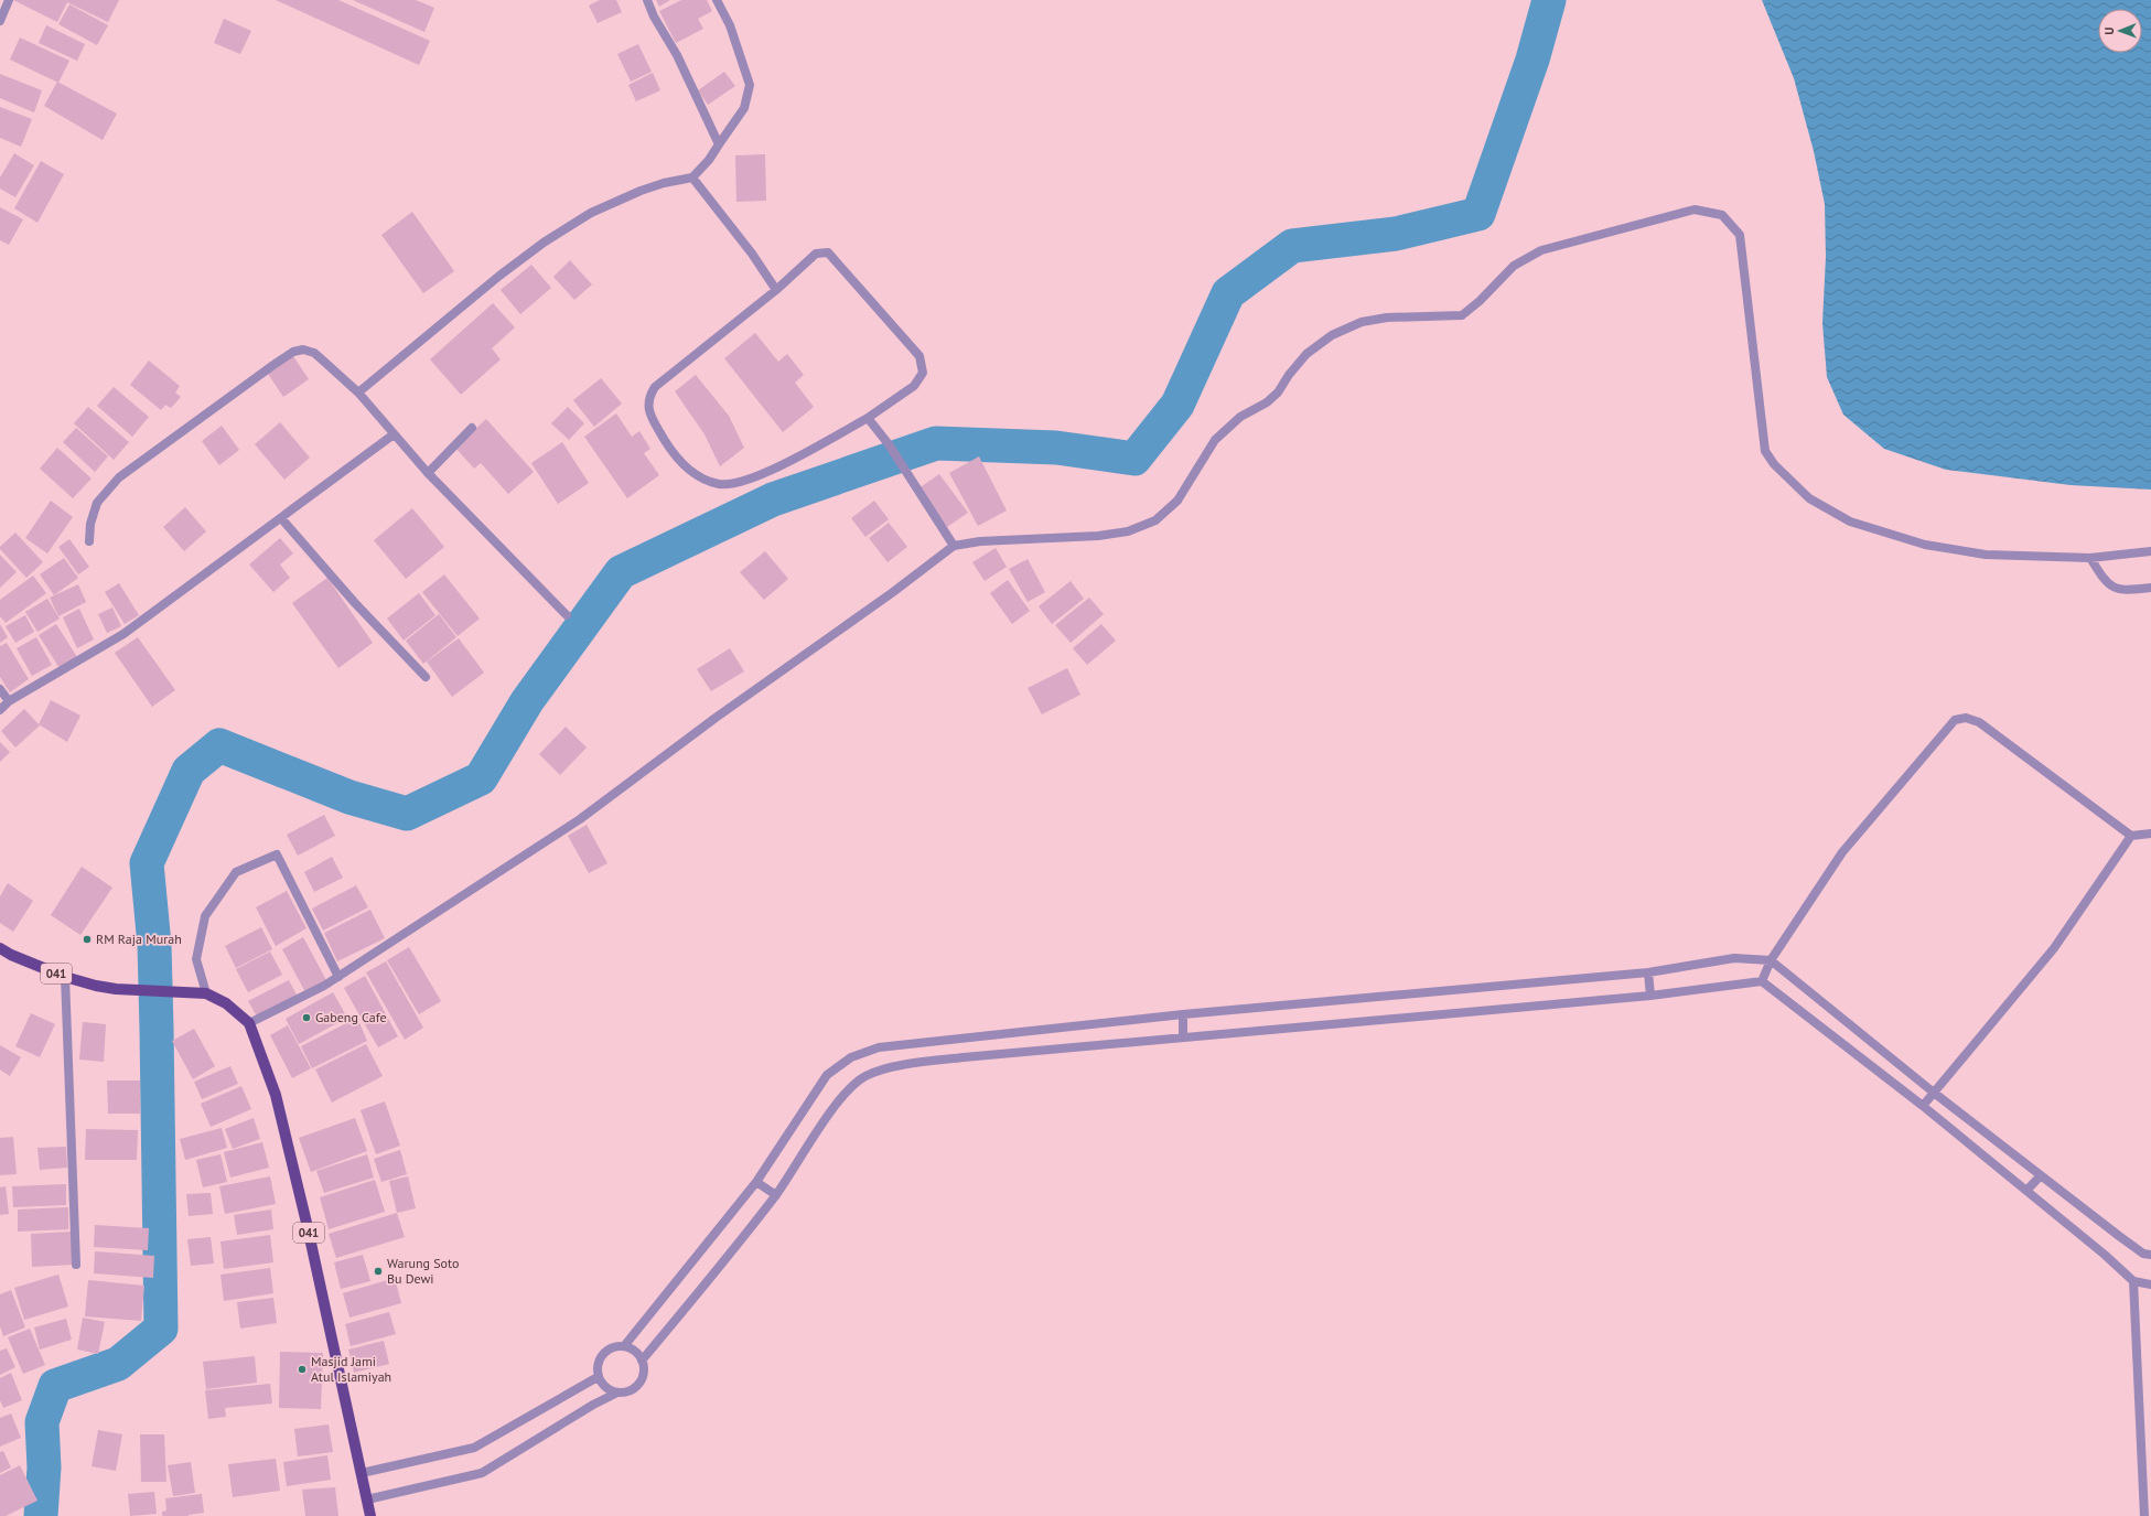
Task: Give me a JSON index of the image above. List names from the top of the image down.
{
  "streets": {
    "main road": ["041"]
  },
  "places": [
    "RM Raja Murah",
    "Gabeng Cafe",
    "Warung Soto Bu Dewi",
    "Masjid Jami Atul Islamiyah"
  ],
  "north": "left"
}
